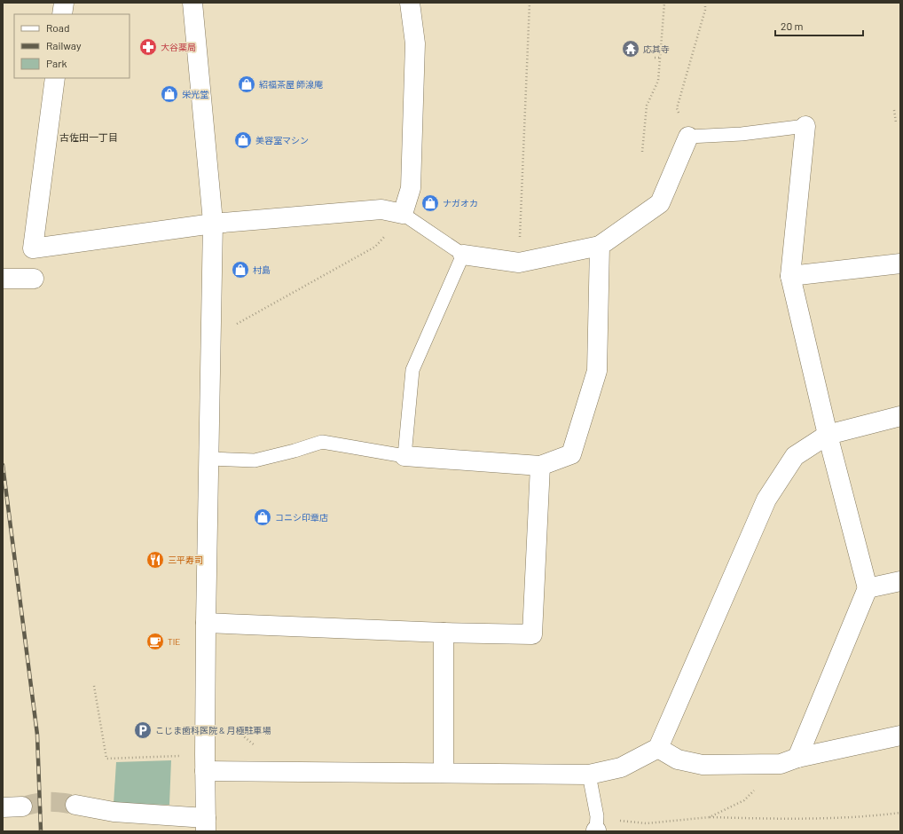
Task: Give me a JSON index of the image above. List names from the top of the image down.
{
  "districts": ["古佐田一丁目"],
  "places": {
    "pharmacy": ["大谷薬局"],
    "temple": ["応其寺"],
    "shop": [
      "紹福茶屋 師湶庵",
      "栄光堂",
      "美容室マシン",
      "ナガオカ",
      "村島",
      "コニシ印章店"
    ],
    "restaurant": ["三平寿司"],
    "cafe": ["TIE"],
    "parking": ["こじま歯科医院 & 月極駐車場"]
  },
  "legend": ["Road", "Railway", "Park"],
  "scale_bar": "20 m"
}
